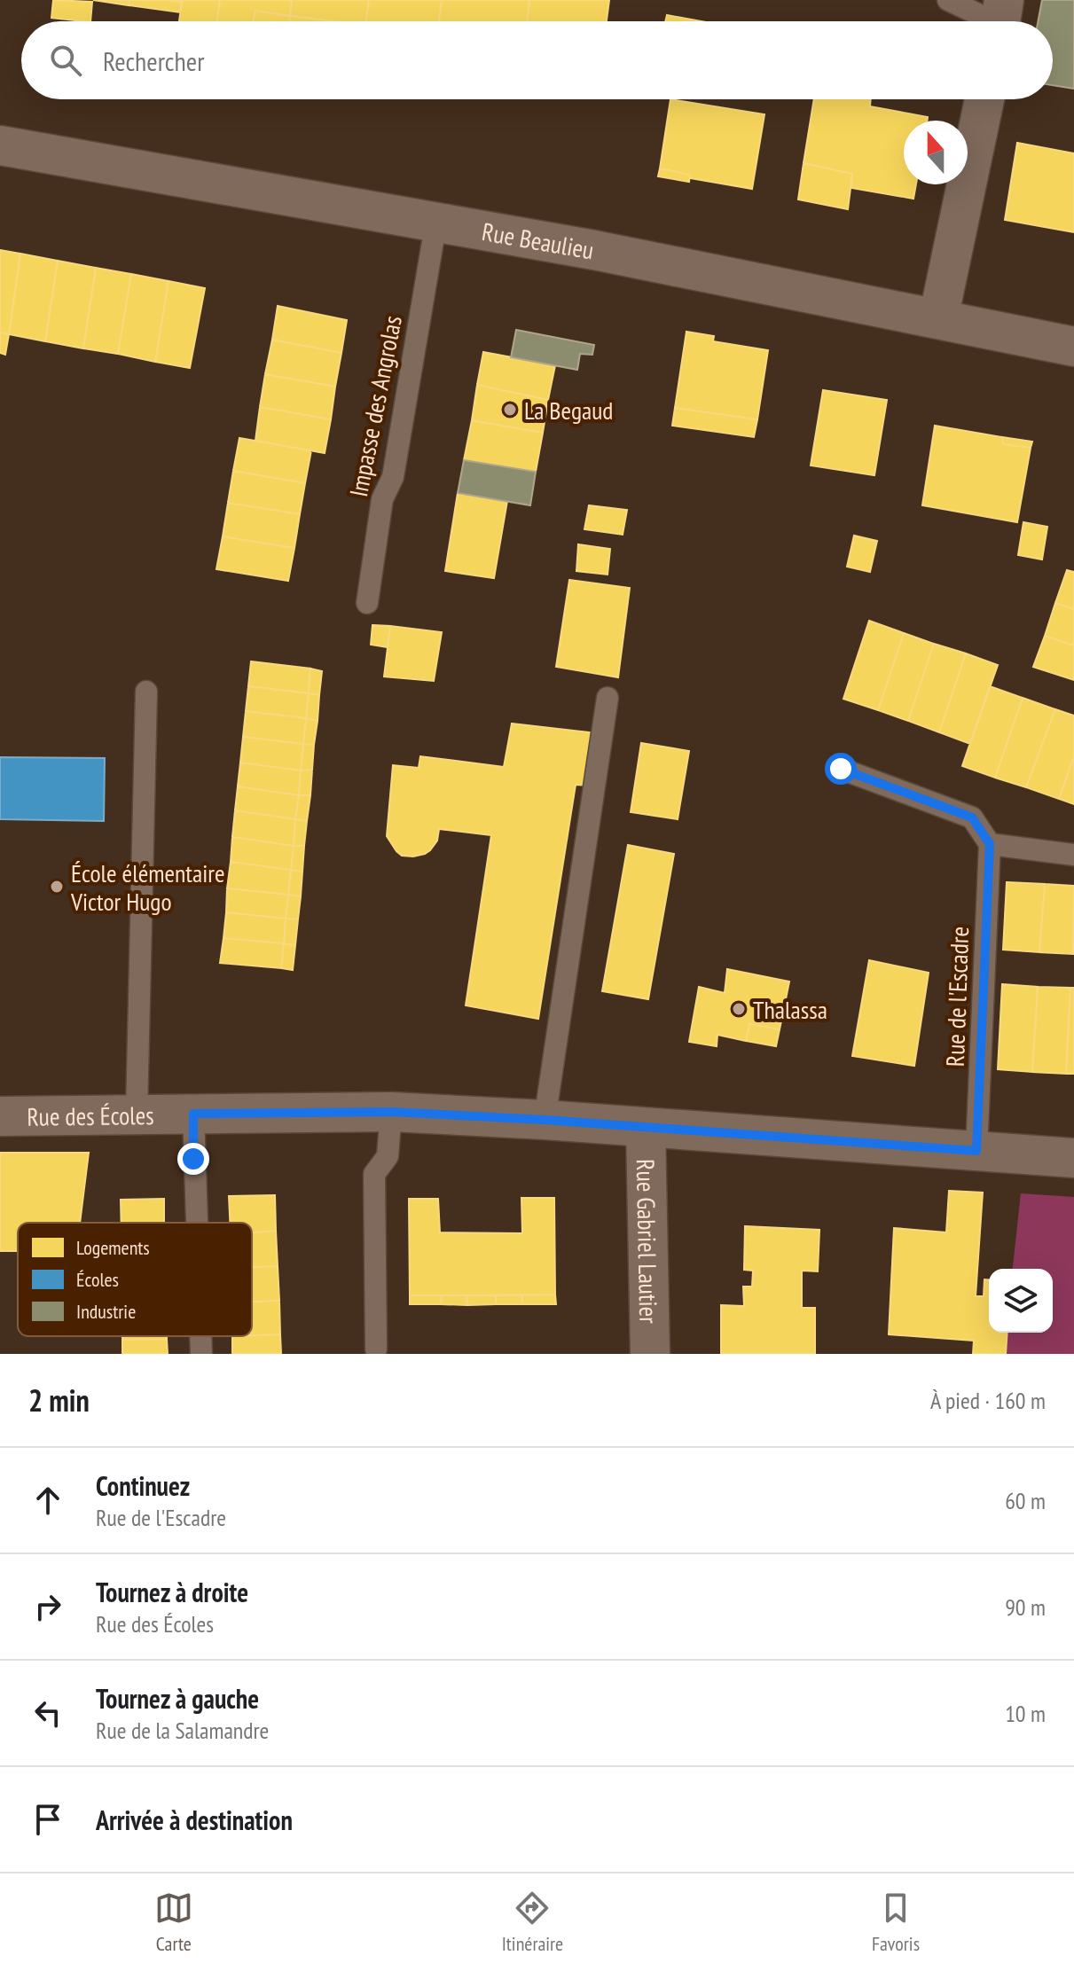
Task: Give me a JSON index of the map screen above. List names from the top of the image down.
{
  "streets": {
    "street": ["Rue Beaulieu", "Rue des Écoles", "Rue Gabriel Lautier"],
    "lane": ["Impasse des Angrolas", "Rue de l'Escadre"]
  },
  "crossings": [
    ["Rue Beaulieu", "Impasse des Angrolas"],
    ["Rue de l'Escadre", "Rue des Écoles"],
    ["Rue des Écoles", "Rue Gabriel Lautier"]
  ],
  "places": ["La Begaud", "École élémentaire Victor Hugo", "Thalassa"],
  "legend": ["Logements", "Écoles", "Industrie"],
  "north": "top",
  "page": {
    "search": "Rechercher",
    "heading": ["2 min", "À pied · 160 m"],
    "list": [
      ["Continuez", "Rue de l'Escadre", "60 m"],
      ["Tournez à droite", "Rue des Écoles", "90 m"],
      ["Tournez à gauche", "Rue de la Salamandre", "10 m"],
      "Arrivée à destination"
    ],
    "nav": ["Carte", "Itinéraire", "Favoris"]
  }
}
